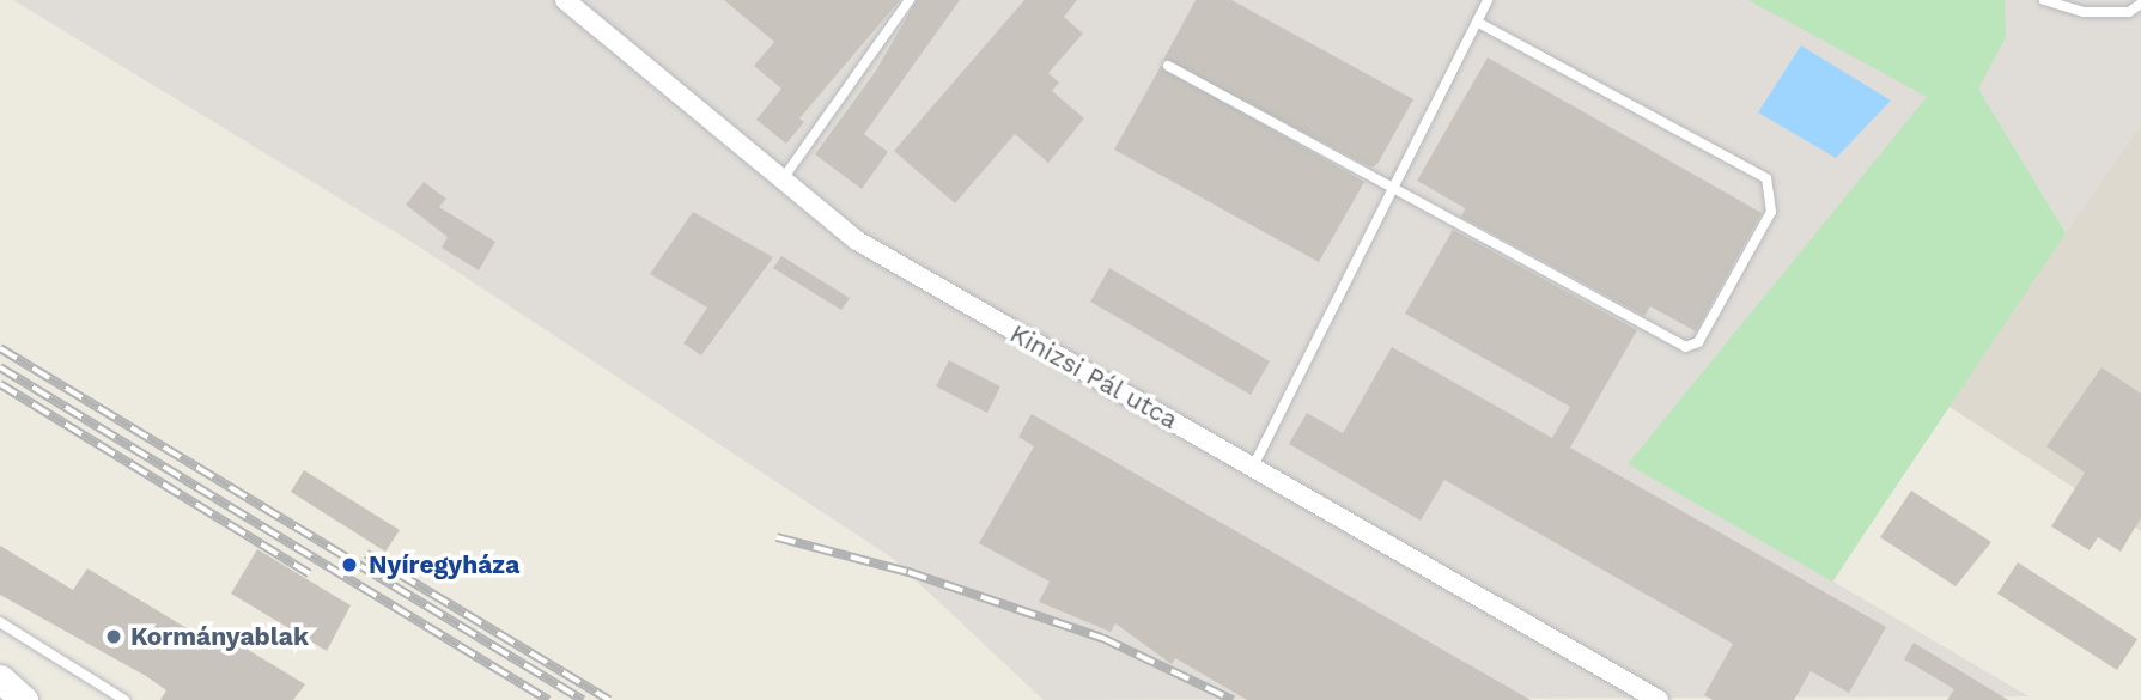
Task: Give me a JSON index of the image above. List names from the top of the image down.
{
  "streets": {
    "street": ["Kinizsi Pál utca"]
  },
  "places": ["Nyíregyháza", "Kormányablak"]
}
